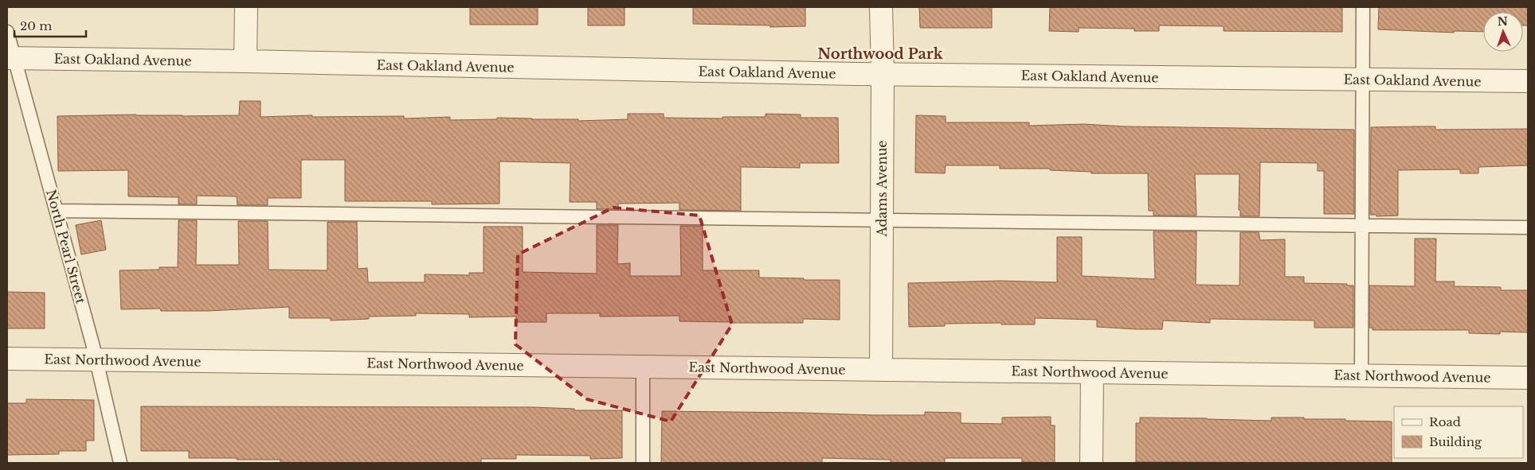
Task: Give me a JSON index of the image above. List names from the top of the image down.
{
  "streets": {
    "street": ["East Oakland Avenue", "Adams Avenue", "East Northwood Avenue"],
    "lane": ["North Pearl Street"]
  },
  "crossings": [
    ["East Oakland Avenue", "Adams Avenue"],
    ["East Oakland Avenue", "North Pearl Street"],
    ["Adams Avenue", "East Northwood Avenue"],
    ["North Pearl Street", "East Northwood Avenue"]
  ],
  "districts": ["Northwood Park"],
  "legend": ["Road", "Building"],
  "scale_bar": "20 m",
  "north": "top"
}
